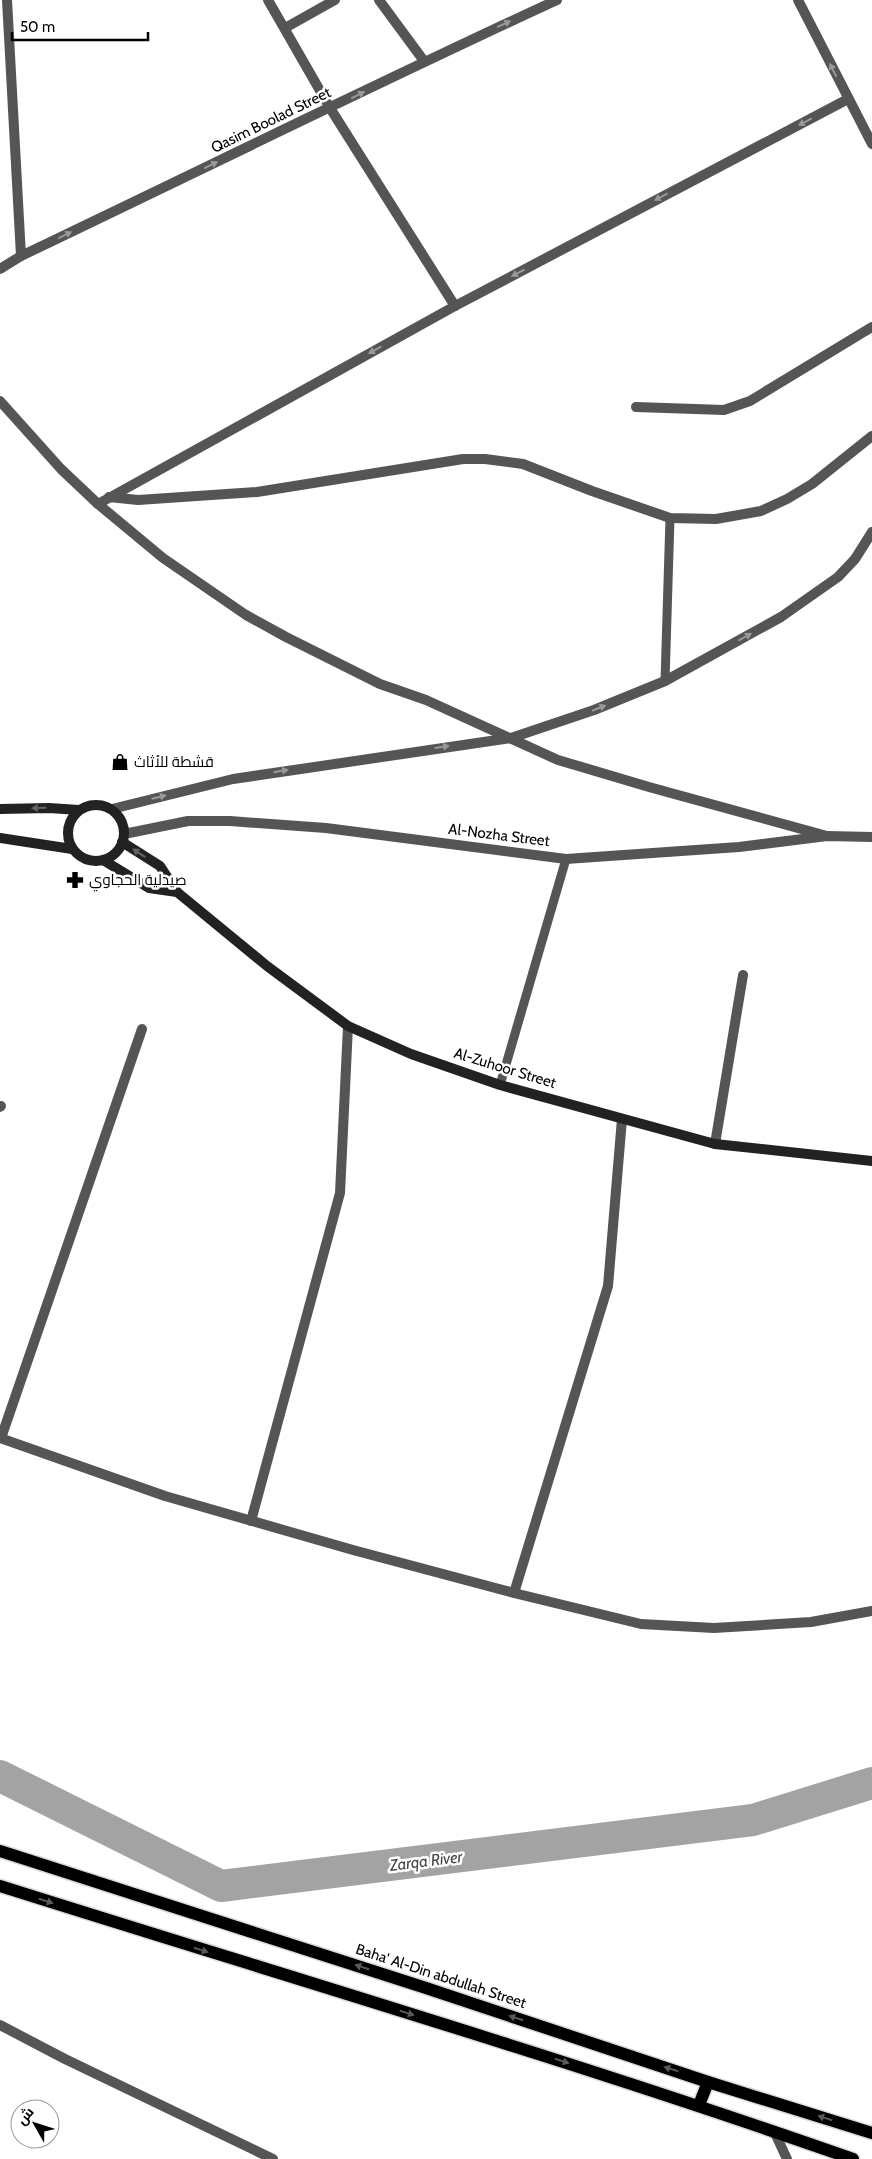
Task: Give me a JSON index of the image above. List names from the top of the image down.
{
  "streets": {
    "main road": ["Al-Zuhoor Street", "Baha' Al-Din abdullah Street"],
    "street": ["Qasim Boolad Street", "Al-Nozha Street"]
  },
  "crossings": [
    ["Al-Nozha Street", "Al-Zuhoor Street"]
  ],
  "one_way": ["Qasim Boolad Street"],
  "water": ["Zarqa River"],
  "places": {
    "shop": ["قشطة للأثاث"],
    "pharmacy": ["صيدلية الحجاوي"]
  },
  "scale_bar": "50 m",
  "north": "top left"
}
